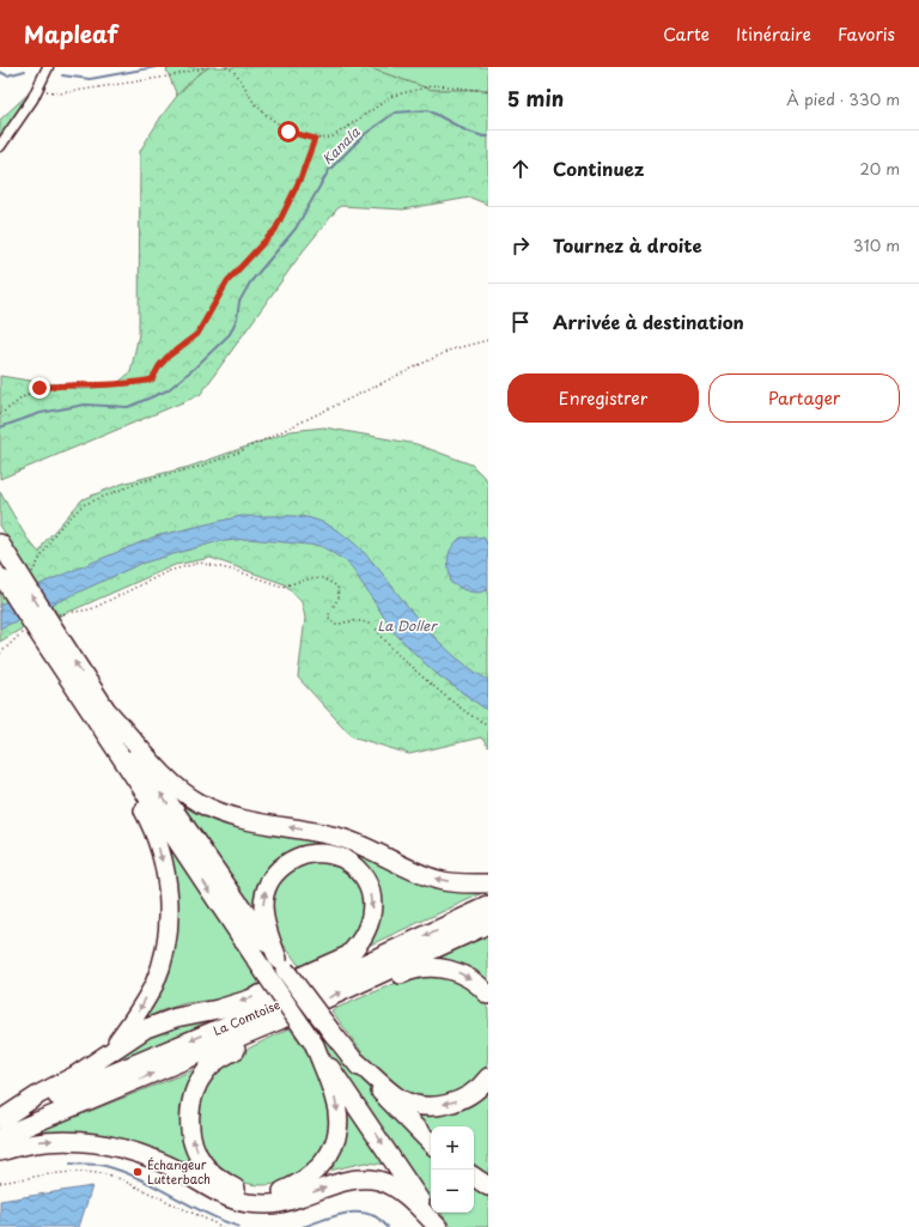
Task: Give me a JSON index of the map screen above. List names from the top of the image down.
{
  "streets": {
    "highway": ["La Comtoise"]
  },
  "water": ["Kanala", "La Doller"],
  "places": ["Échangeur Lutterbach"],
  "page": {
    "header": "Mapleaf",
    "nav": ["Carte", "Itinéraire", "Favoris"],
    "heading": ["5 min", "À pied · 330 m"],
    "list": [
      ["Continuez", "20 m"],
      ["Tournez à droite", "310 m"],
      "Arrivée à destination"
    ],
    "buttons": ["Enregistrer", "Partager"],
    "map_buttons": ["+", "−"]
  }
}
